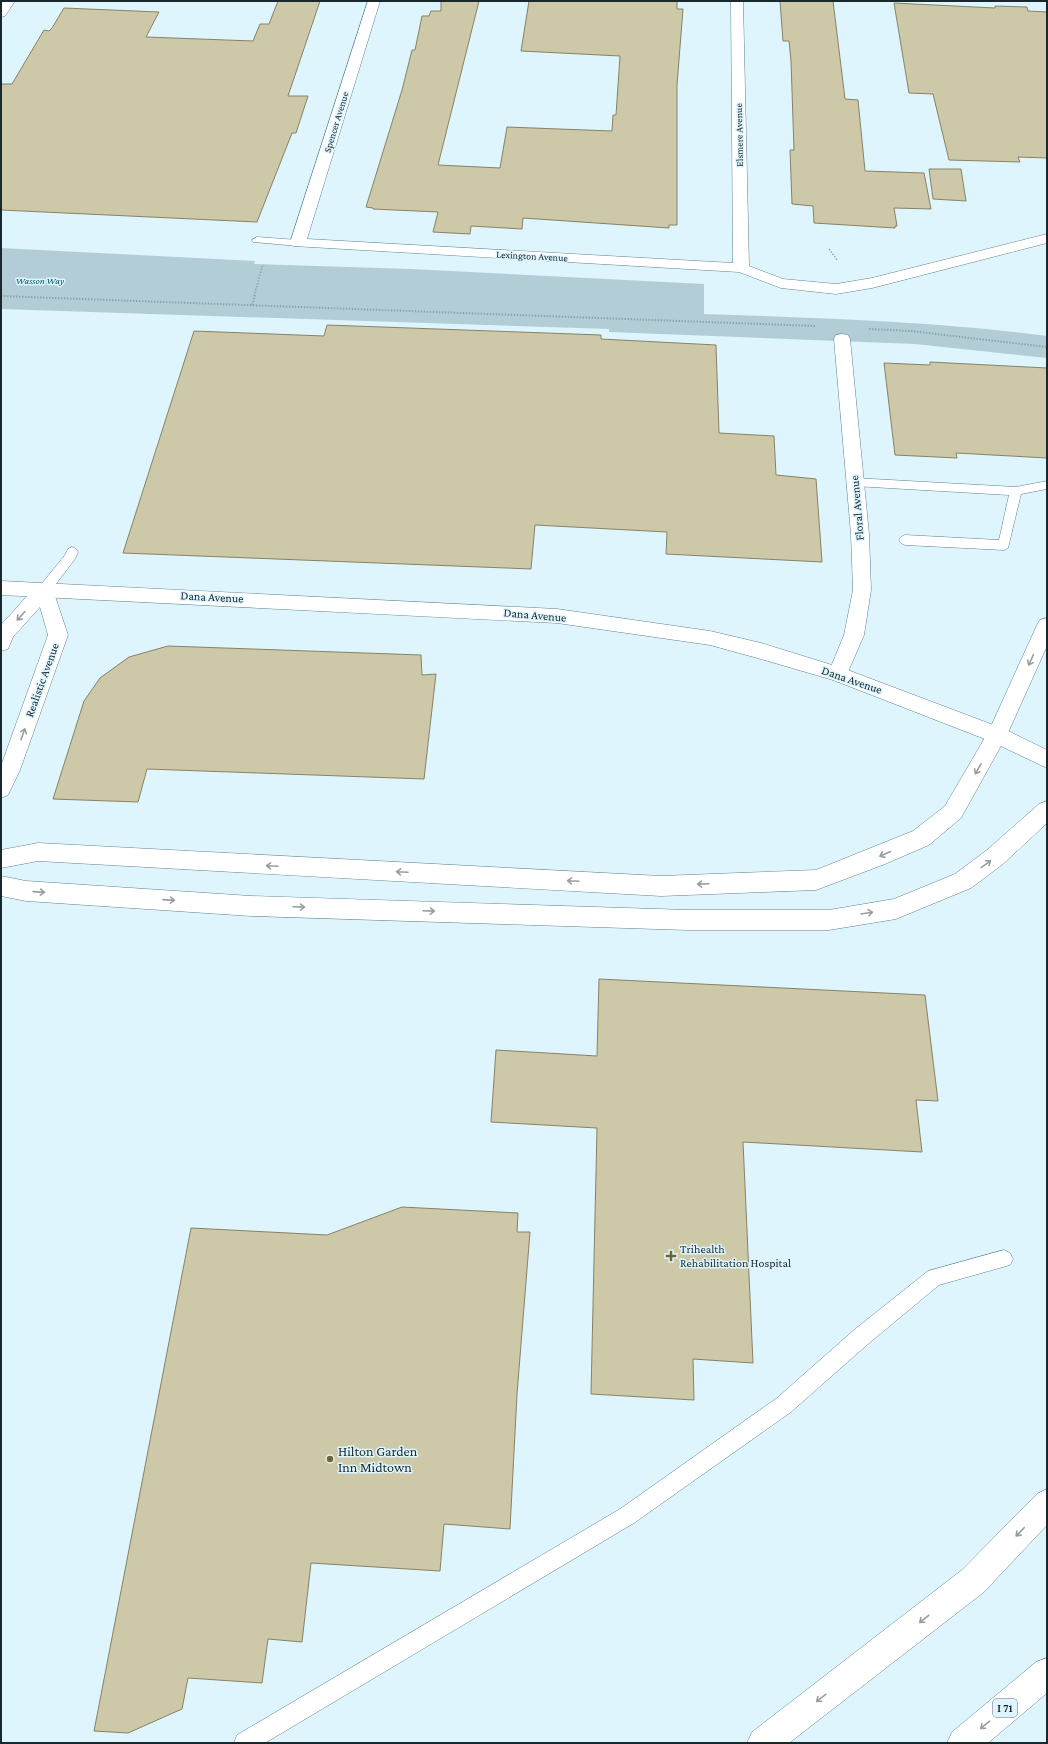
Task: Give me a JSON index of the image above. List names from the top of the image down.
{
  "streets": {
    "main road": [
      "Spencer Avenue",
      "Elsmere Avenue",
      "Lexington Avenue",
      "Floral Avenue",
      "Dana Avenue",
      "Realistic Avenue",
      "I 71"
    ]
  },
  "crossings": [
    ["Spencer Avenue", "Lexington Avenue"],
    ["Elsmere Avenue", "Lexington Avenue"],
    ["Floral Avenue", "Dana Avenue"],
    ["Dana Avenue", "Realistic Avenue"]
  ],
  "one_way": ["Realistic Avenue"],
  "parks": ["Wasson Way"],
  "places": {
    "health": ["Trihealth Rehabilitation Hospital"],
    "other": ["Hilton Garden Inn Midtown"]
  }
}
